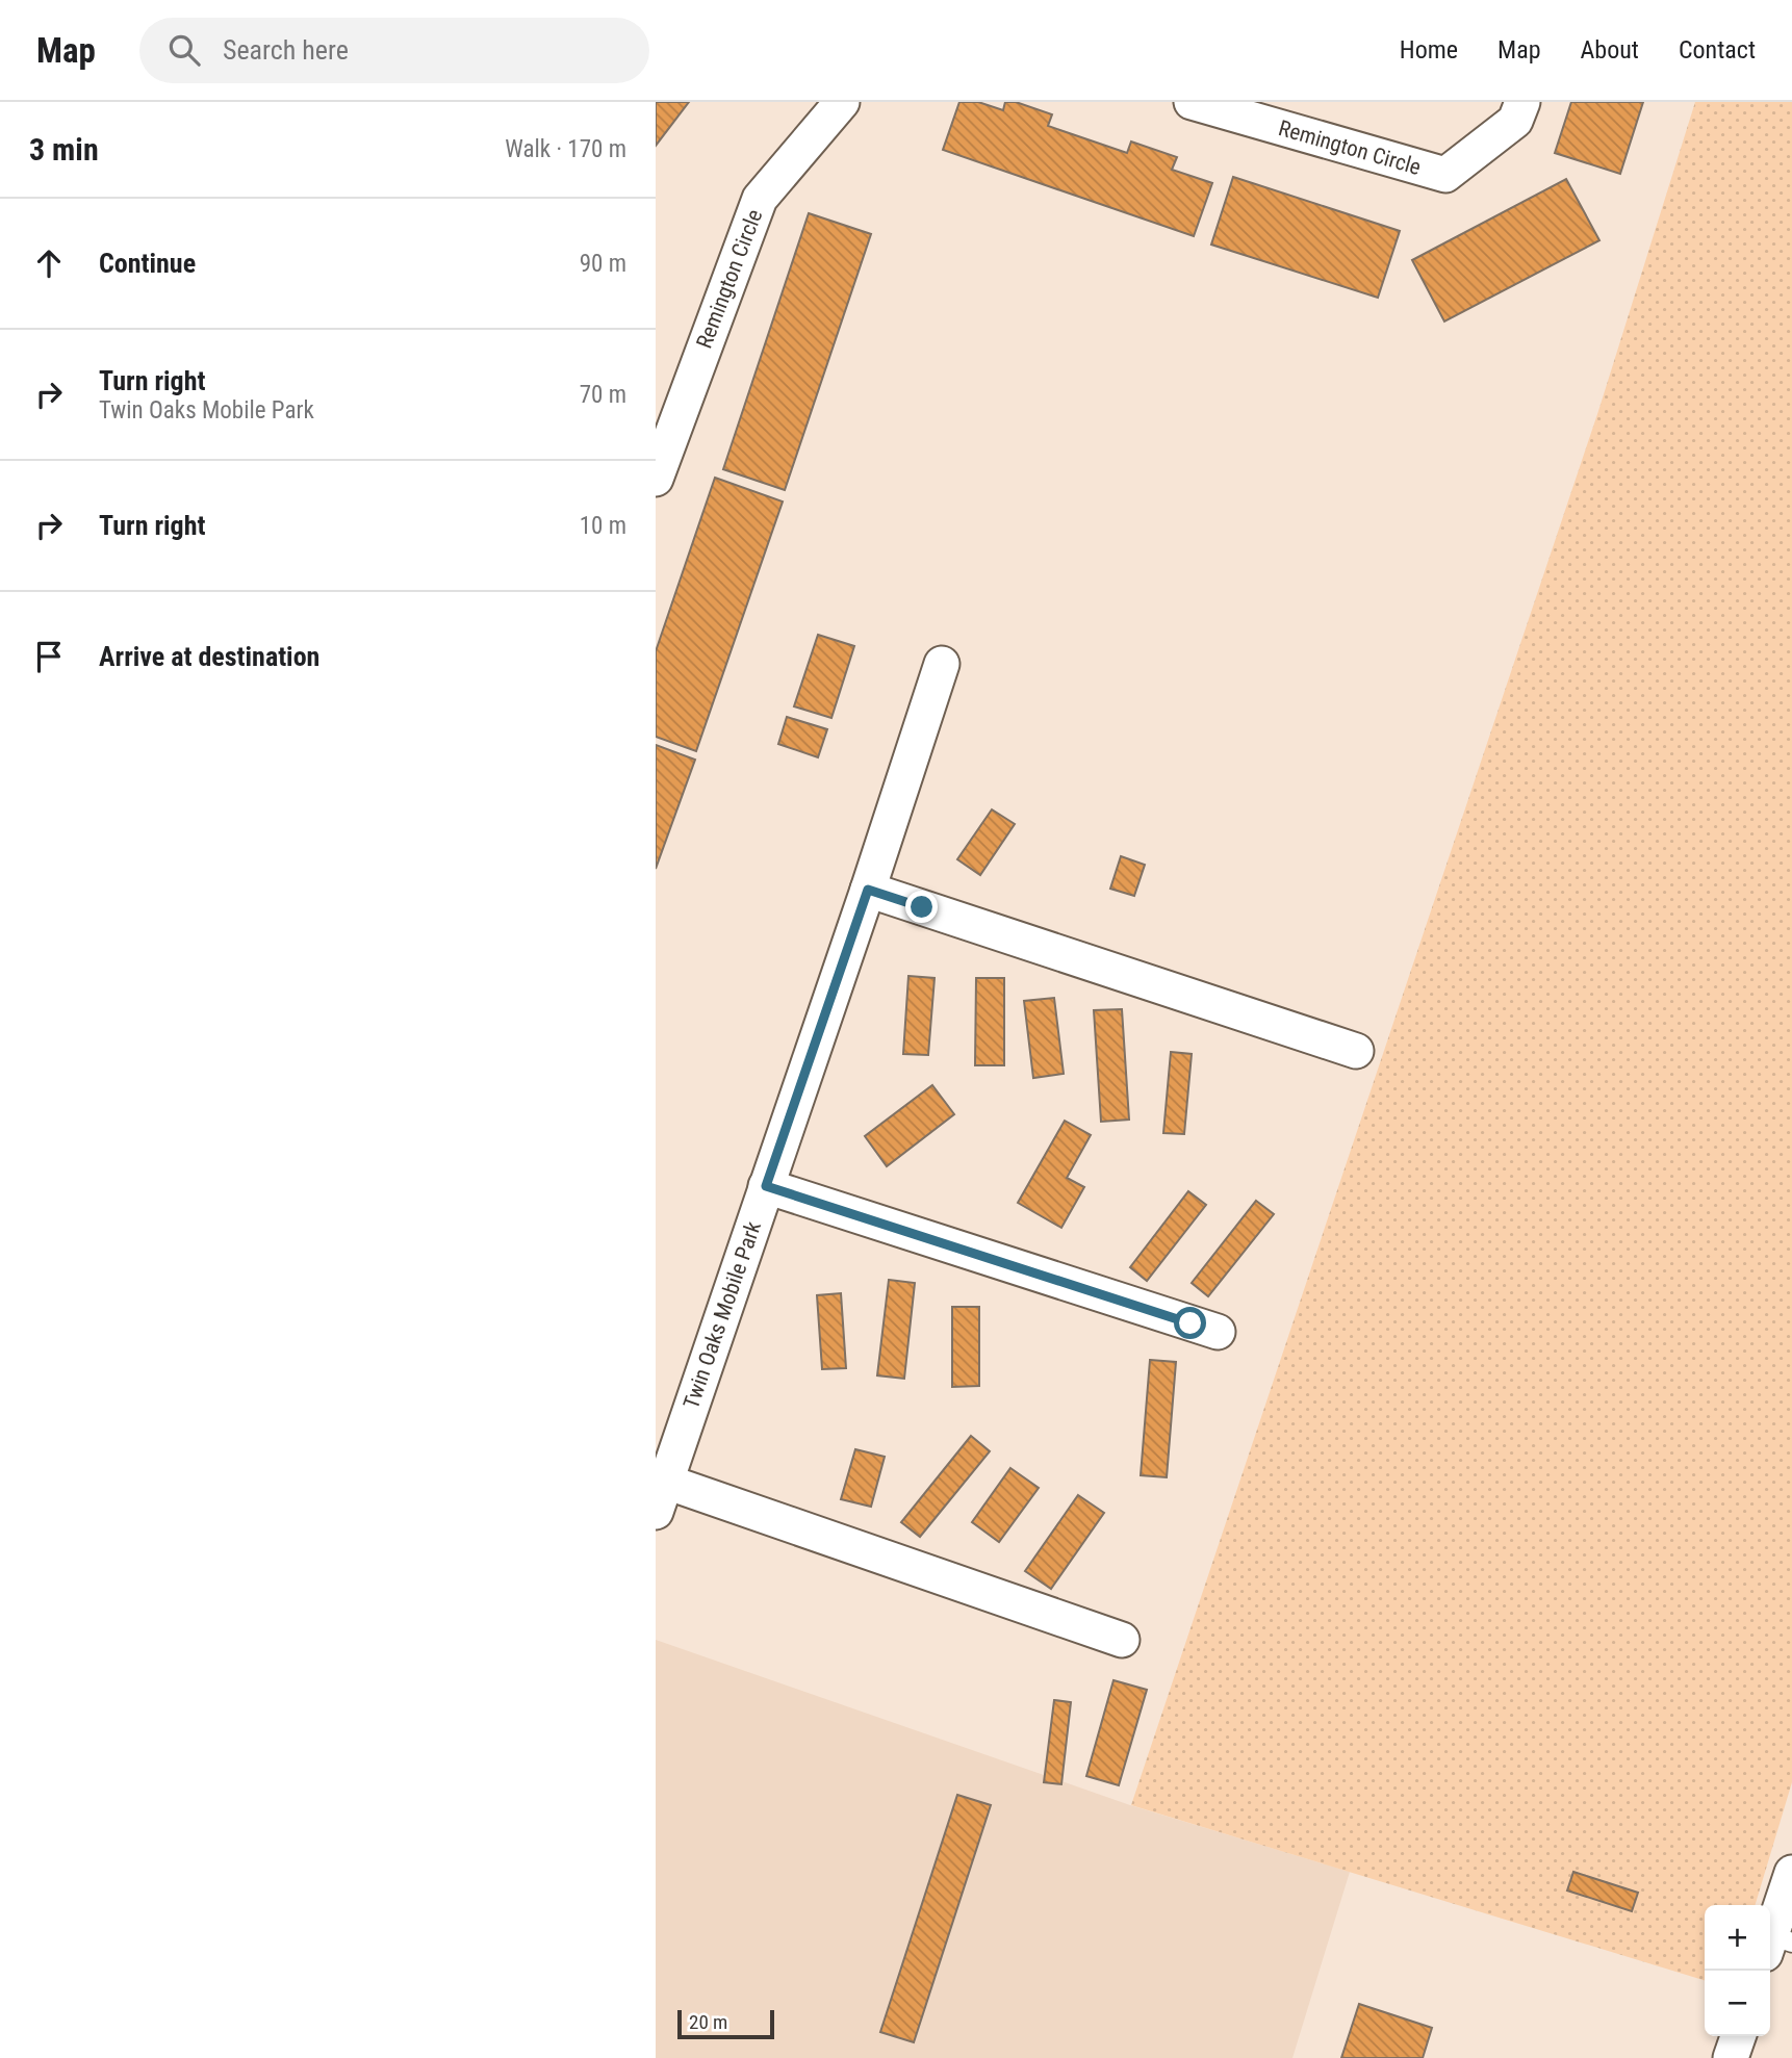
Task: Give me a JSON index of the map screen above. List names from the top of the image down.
{
  "streets": {
    "street": ["Remington Circle", "Twin Oaks Mobile Park"]
  },
  "scale_bar": "20 m",
  "page": {
    "header": "Map",
    "search": "Search here",
    "nav": [
      "Home",
      "Map",
      "About",
      "Contact"
    ],
    "heading": ["3 min", "Walk · 170 m"],
    "list": [
      ["Continue", "90 m"],
      ["Turn right", "Twin Oaks Mobile Park", "70 m"],
      ["Turn right", "10 m"],
      "Arrive at destination"
    ],
    "map_buttons": ["+", "−"],
    "scale": "20 m"
  }
}
